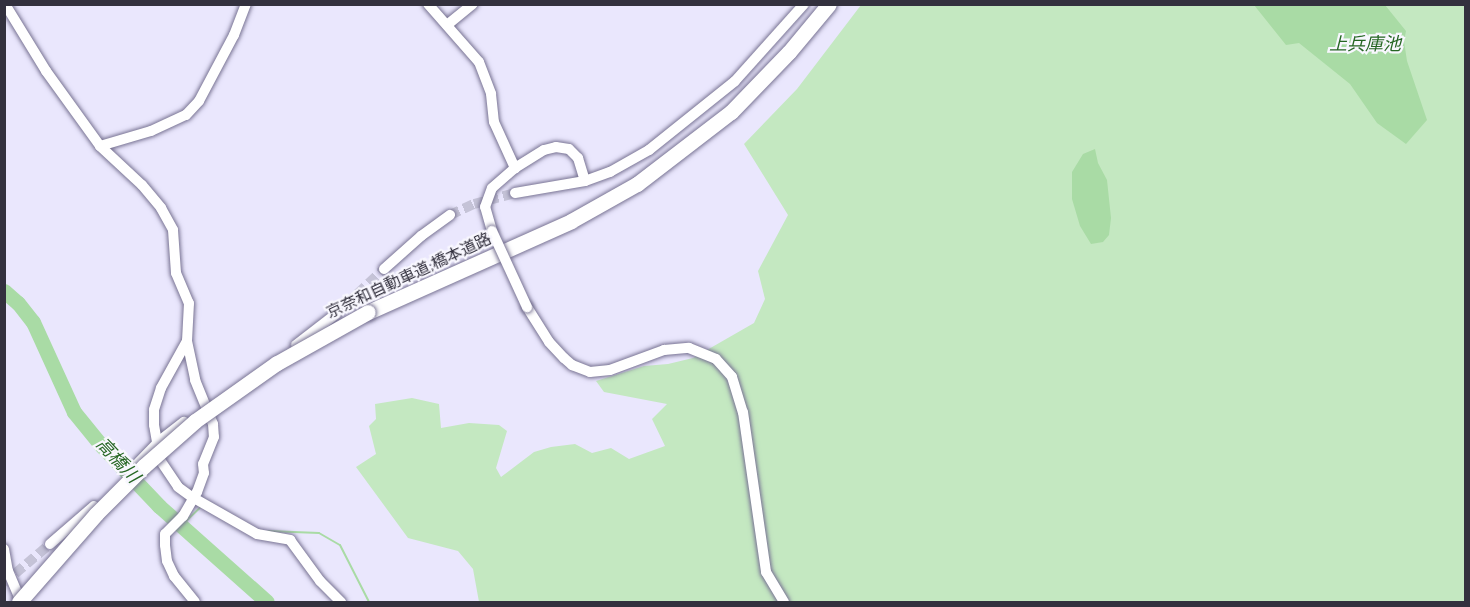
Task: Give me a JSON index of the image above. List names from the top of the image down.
{
  "streets": {
    "highway": ["京奈和自動車道;橋本道路"]
  },
  "water": ["上兵庫池", "高橋川"]
}
